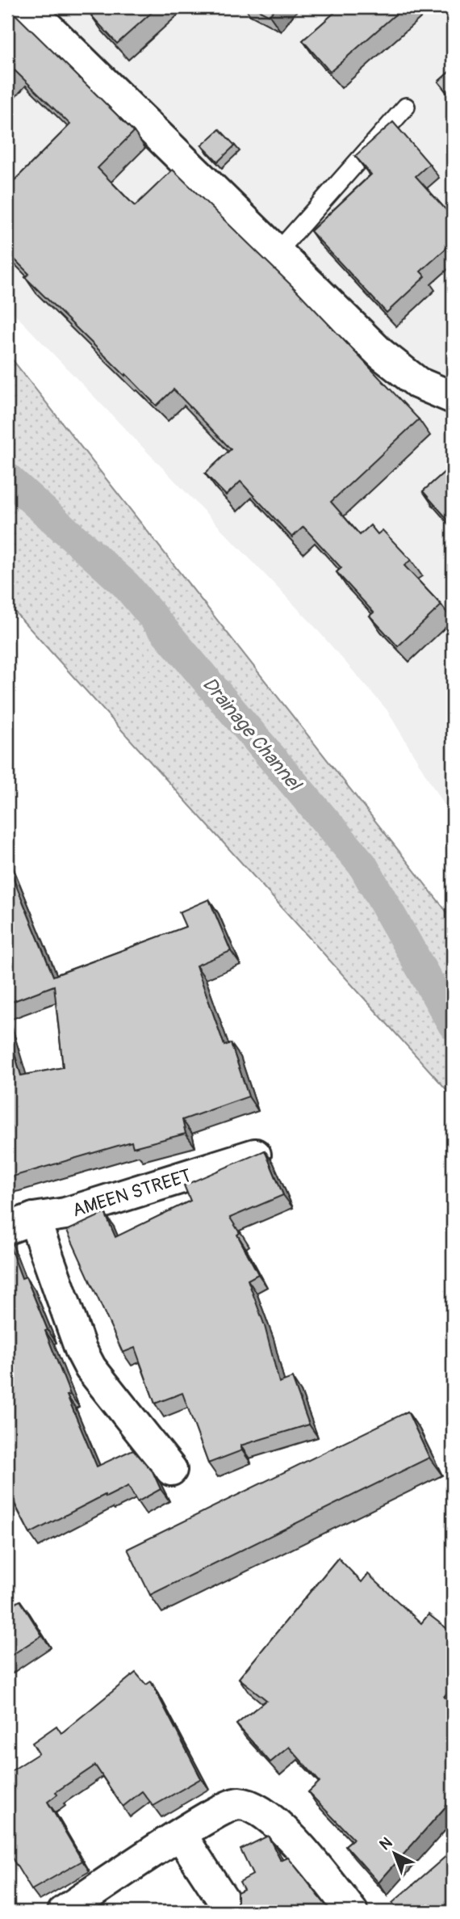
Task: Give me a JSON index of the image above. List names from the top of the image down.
{
  "streets": {
    "street": ["AMEEN STREET"]
  },
  "water": ["Drainage Channel"],
  "north": "top left"
}
